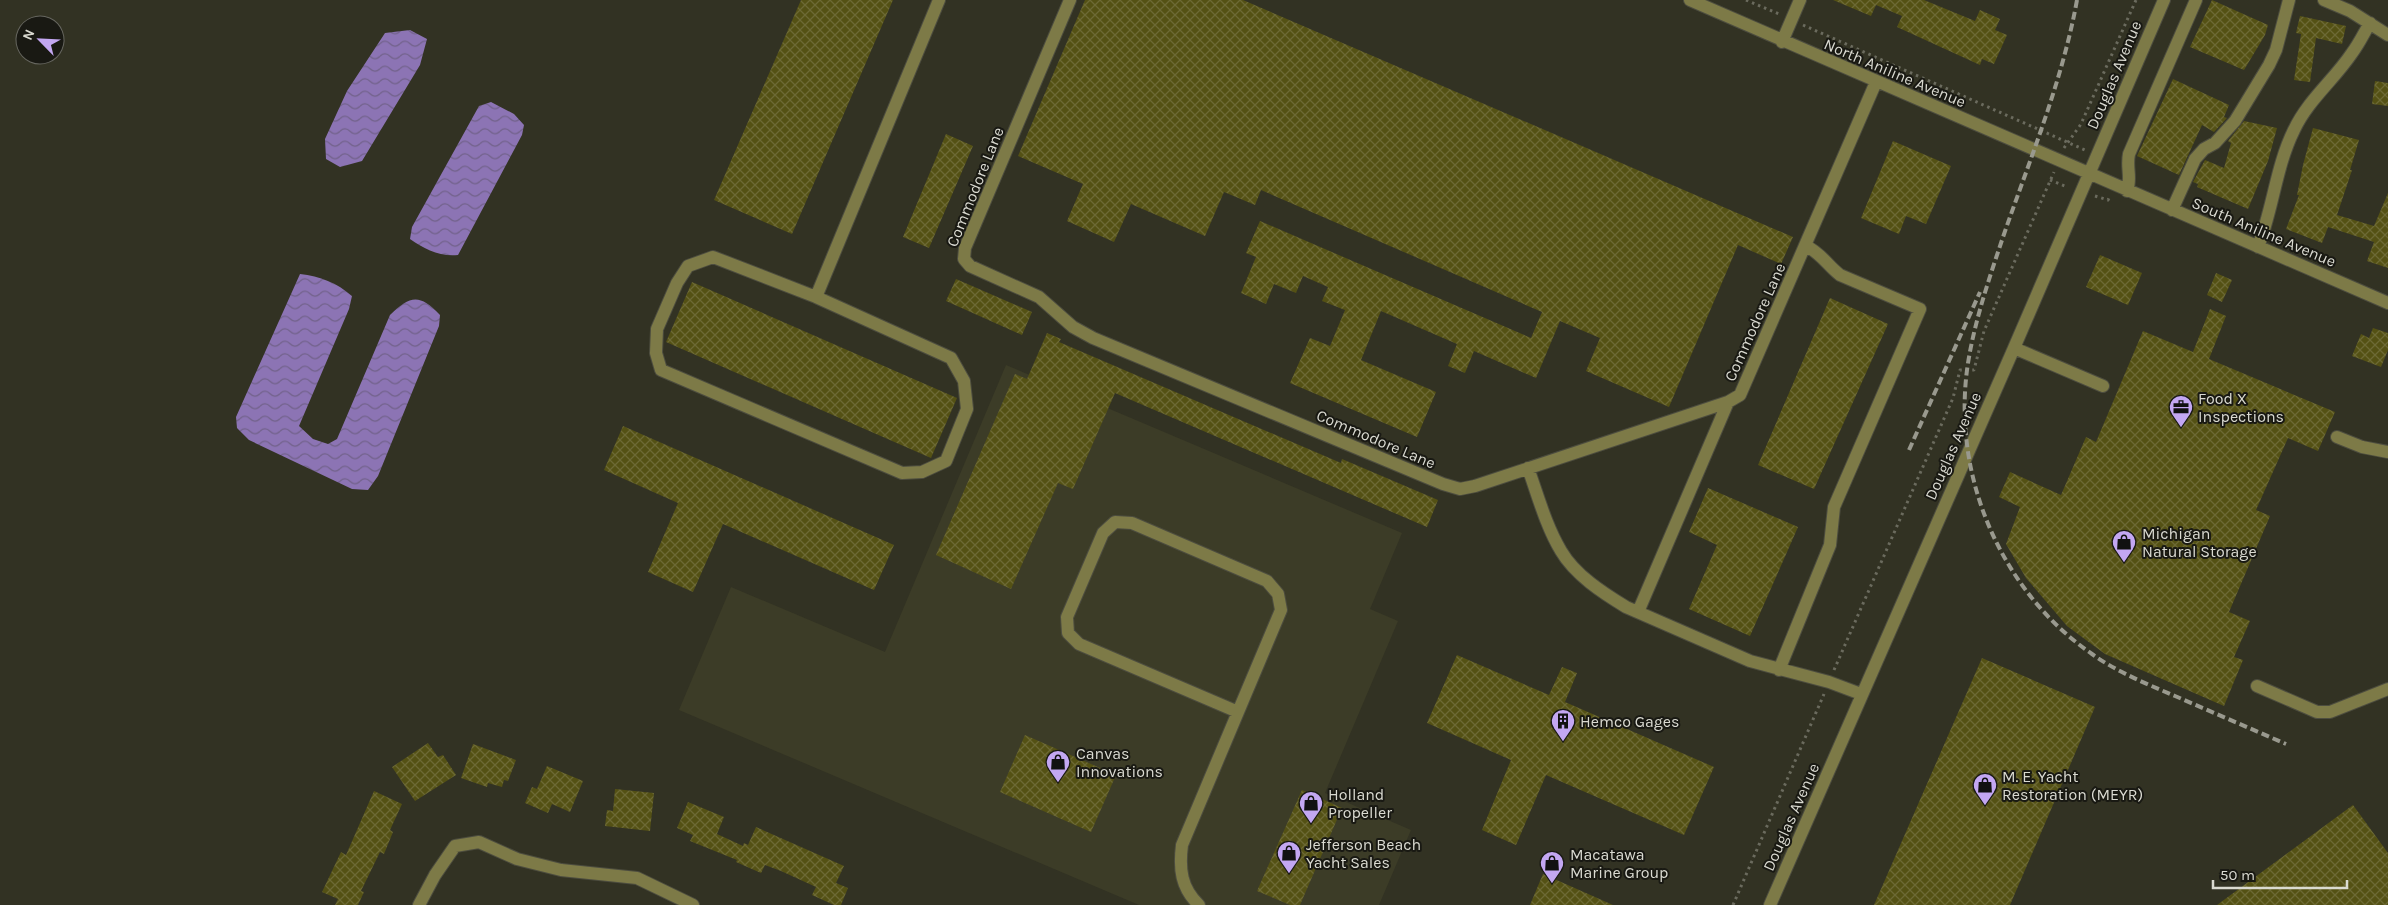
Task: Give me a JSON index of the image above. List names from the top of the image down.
{
  "streets": {
    "street": [
      "North Aniline Avenue",
      "Douglas Avenue",
      "Commodore Lane",
      "South Aniline Avenue"
    ]
  },
  "crossings": [
    ["North Aniline Avenue", "Douglas Avenue"],
    ["North Aniline Avenue", "Commodore Lane"],
    ["North Aniline Avenue", "South Aniline Avenue"],
    ["Douglas Avenue", "South Aniline Avenue"]
  ],
  "places": {
    "office": ["Food X Inspections"],
    "shop": [
      "Michigan Natural Storage",
      "Canvas Innovations",
      "M. E. Yacht Restoration (MEYR)",
      "Holland Propeller",
      "Jefferson Beach Yacht Sales",
      "Macatawa Marine Group"
    ],
    "building": ["Hemco Gages"]
  },
  "scale_bar": "50 m",
  "north": "top left"
}
